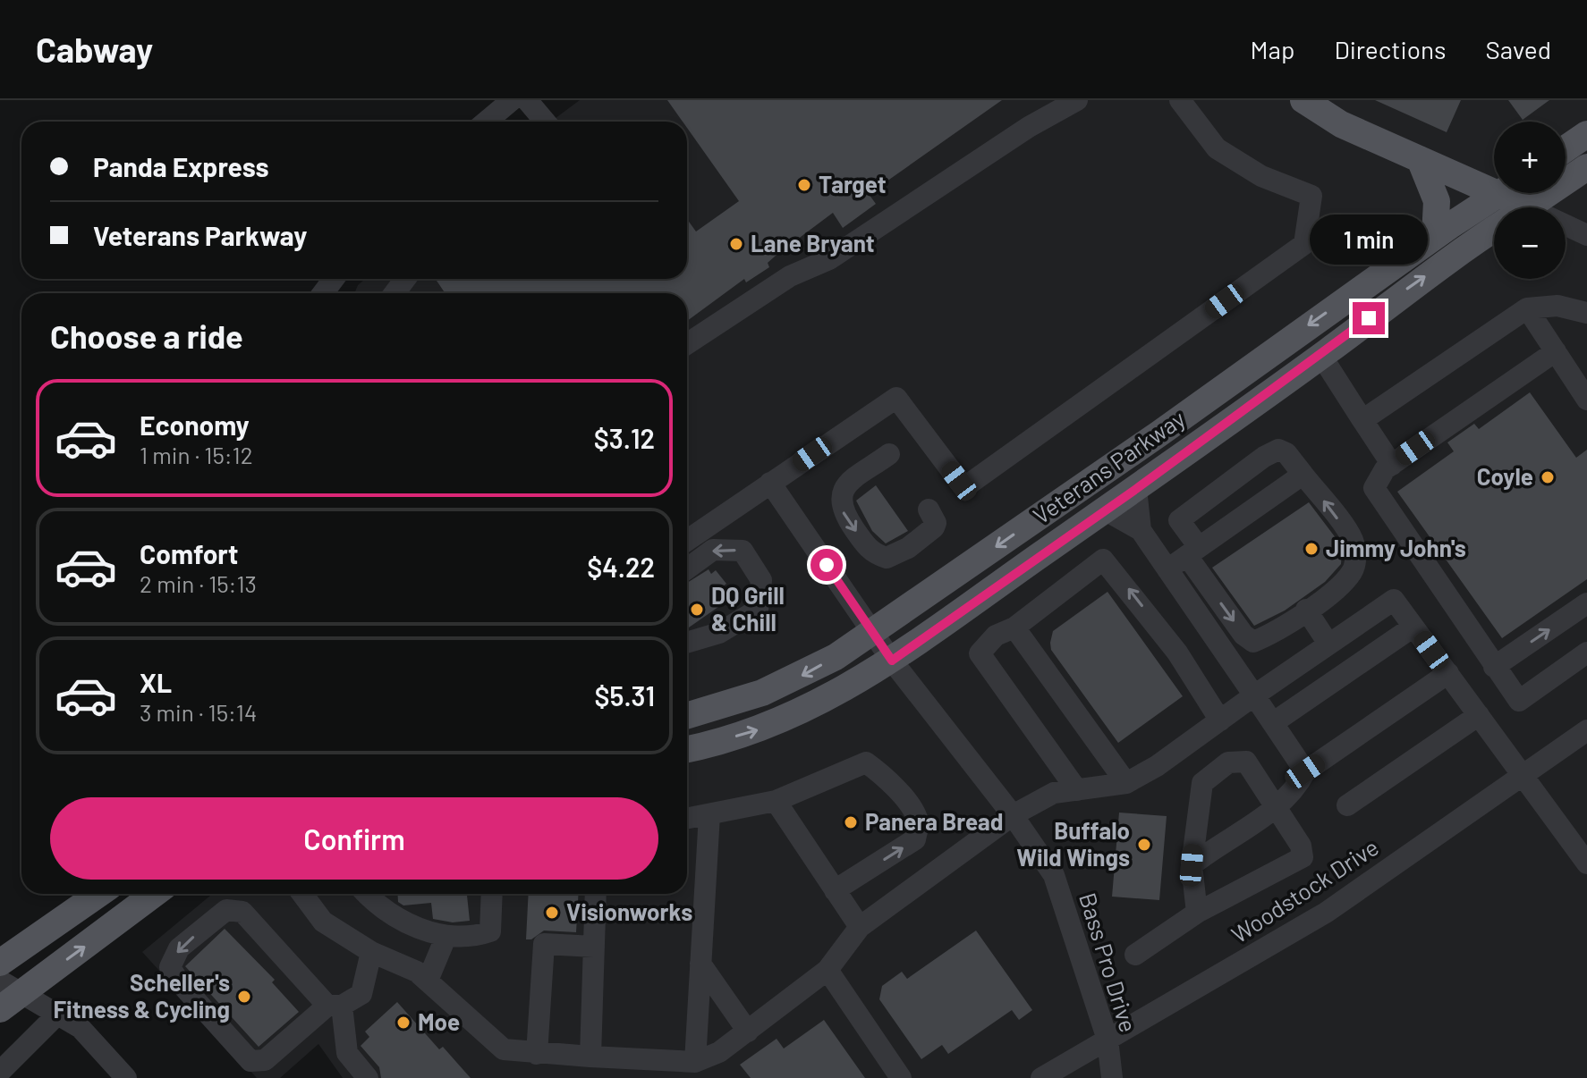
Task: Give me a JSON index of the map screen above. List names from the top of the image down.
{
  "streets": {
    "main road": ["Veterans Parkway"],
    "street": ["Woodstock Drive", "Bass Pro Drive"]
  },
  "crossings": [
    ["Veterans Parkway", "Bass Pro Drive"],
    ["Woodstock Drive", "Bass Pro Drive"]
  ],
  "places": [
    "Target",
    "Lane Bryant",
    "Coyle",
    "Jimmy John's",
    "DQ Grill & Chill",
    "Panera Bread",
    "Buffalo Wild Wings",
    "Visionworks",
    "Scheller's Fitness & Cycling",
    "Moe"
  ],
  "page": {
    "header": "Cabway",
    "nav": ["Map", "Directions", "Saved"],
    "map_buttons": ["+", "−"],
    "banner": ["Panda Express", "Veterans Parkway"],
    "bubble": "1 min",
    "heading": "Choose a ride",
    "list": [
      {
        "name": "Economy",
        "note": "1 min · 15:12",
        "value": "$3.12"
      },
      {
        "name": "Comfort",
        "note": "2 min · 15:13",
        "value": "$4.22"
      },
      {
        "name": "XL",
        "note": "3 min · 15:14",
        "value": "$5.31"
      }
    ],
    "buttons": "Confirm"
  }
}
